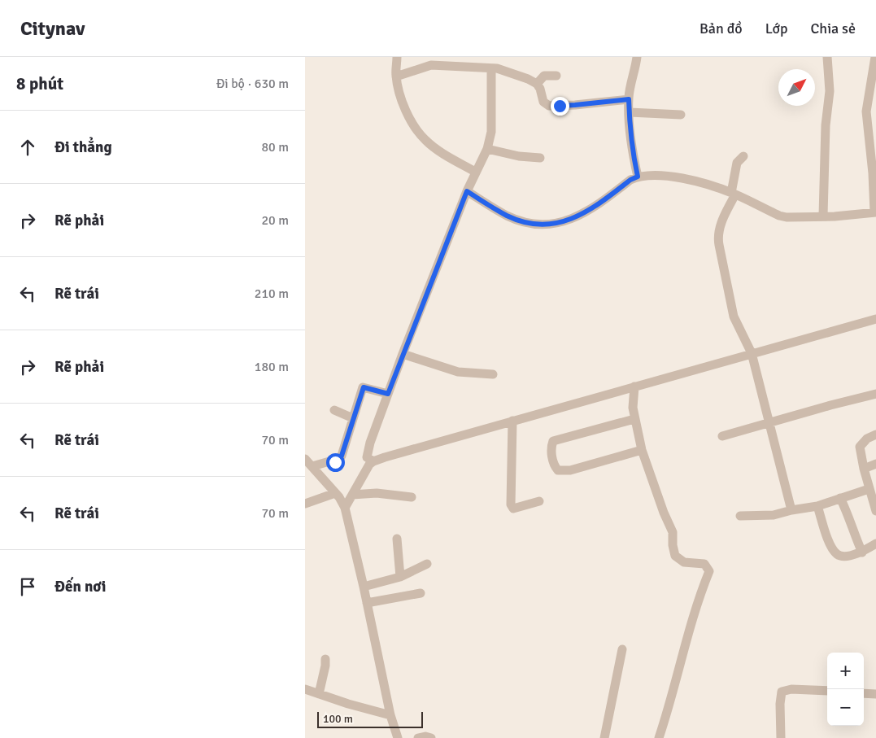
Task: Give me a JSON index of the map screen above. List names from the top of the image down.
{
  "scale_bar": "100 m",
  "north": "top right",
  "page": {
    "header": "Citynav",
    "nav": ["Bản đồ", "Lớp", "Chia sẻ"],
    "heading": ["8 phút", "Đi bộ · 630 m"],
    "list": [
      ["Đi thẳng", "80 m"],
      ["Rẽ phải", "20 m"],
      ["Rẽ trái", "210 m"],
      ["Rẽ phải", "180 m"],
      ["Rẽ trái", "70 m"],
      ["Rẽ trái", "70 m"],
      "Đến nơi"
    ],
    "map_buttons": ["+", "−"],
    "scale": "100 m"
  }
}
